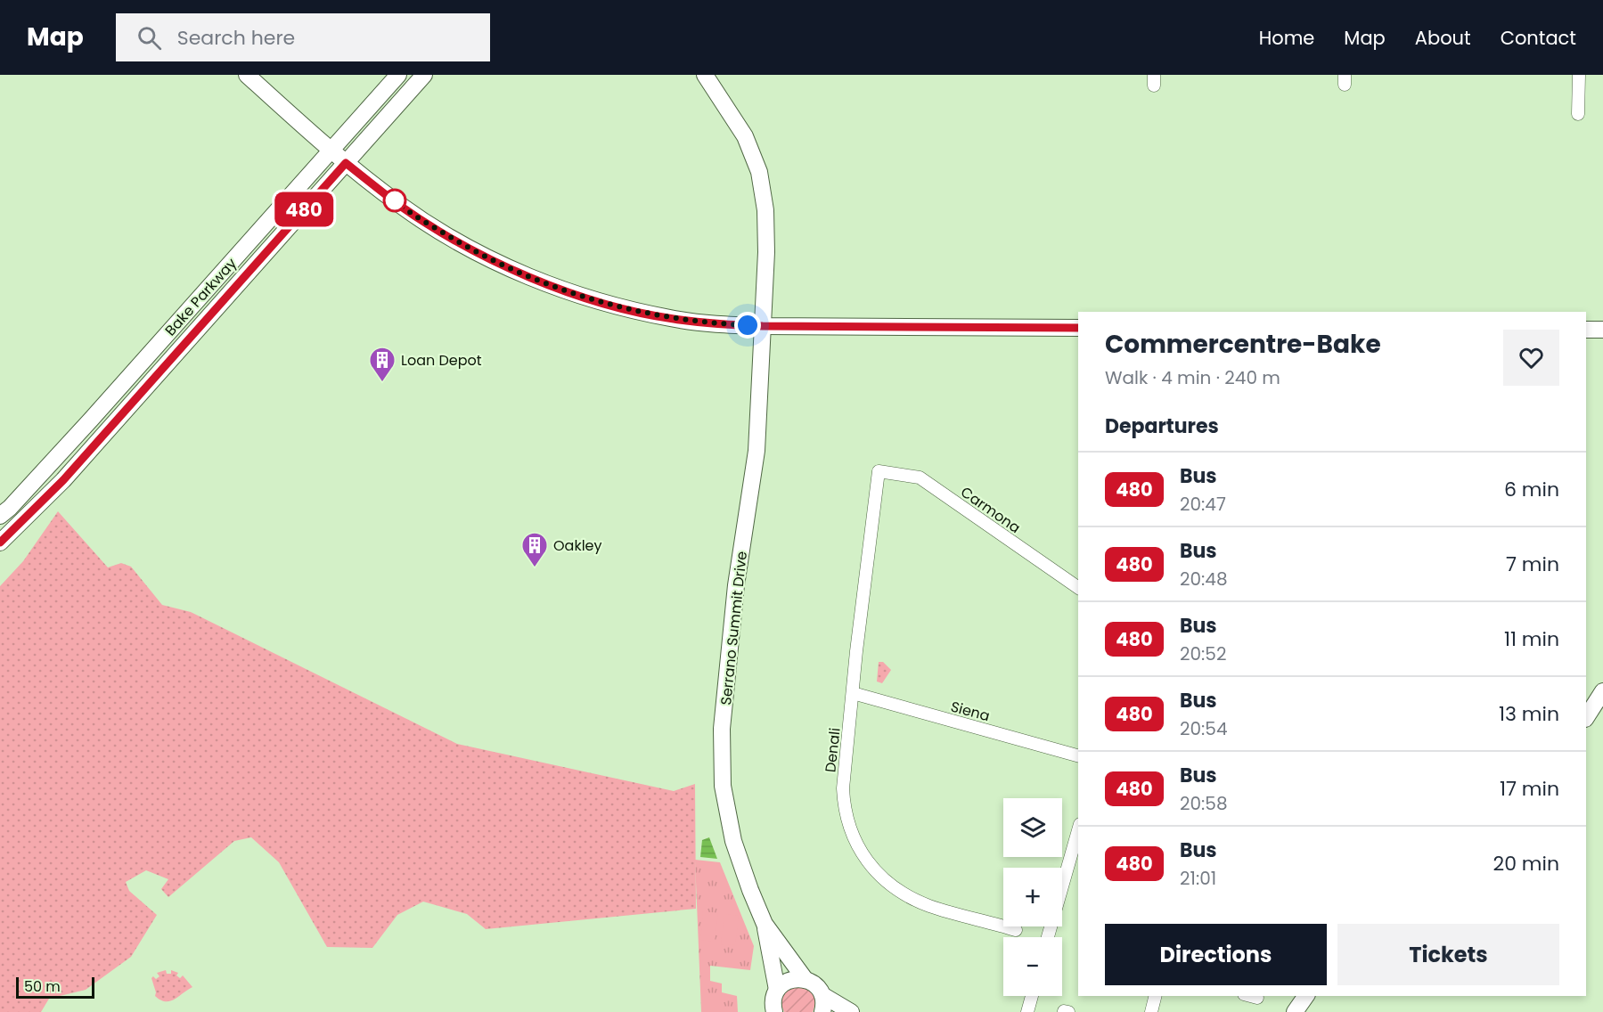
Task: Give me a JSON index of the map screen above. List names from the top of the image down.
{
  "streets": {
    "street": [
      "Bake Parkway",
      "Carmona",
      "Serrano Summit Drive",
      "Siena",
      "Denali"
    ]
  },
  "crossings": [
    ["Carmona", "Denali"],
    ["Siena", "Denali"]
  ],
  "places": {
    "building": ["Loan Depot", "Oakley"]
  },
  "lines": ["bus line 480"],
  "scale_bar": "50 m",
  "page": {
    "header": "Map",
    "search": "Search here",
    "nav": [
      "Home",
      "Map",
      "About",
      "Contact"
    ],
    "on_map": "480",
    "heading": [
      ["Commercentre-Bake", "Walk · 4 min · 240 m"],
      "Departures"
    ],
    "list": [
      {
        "mark": "480",
        "name": "Bus",
        "note": "20:47",
        "value": "6 min"
      },
      {
        "mark": "480",
        "name": "Bus",
        "note": "20:48",
        "value": "7 min"
      },
      {
        "mark": "480",
        "name": "Bus",
        "note": "20:52",
        "value": "11 min"
      },
      {
        "mark": "480",
        "name": "Bus",
        "note": "20:54",
        "value": "13 min"
      },
      {
        "mark": "480",
        "name": "Bus",
        "note": "20:58",
        "value": "17 min"
      },
      {
        "mark": "480",
        "name": "Bus",
        "note": "21:01",
        "value": "20 min"
      }
    ],
    "map_buttons": ["+", "−"],
    "buttons": ["Directions", "Tickets"],
    "scale": "50 m"
  }
}
